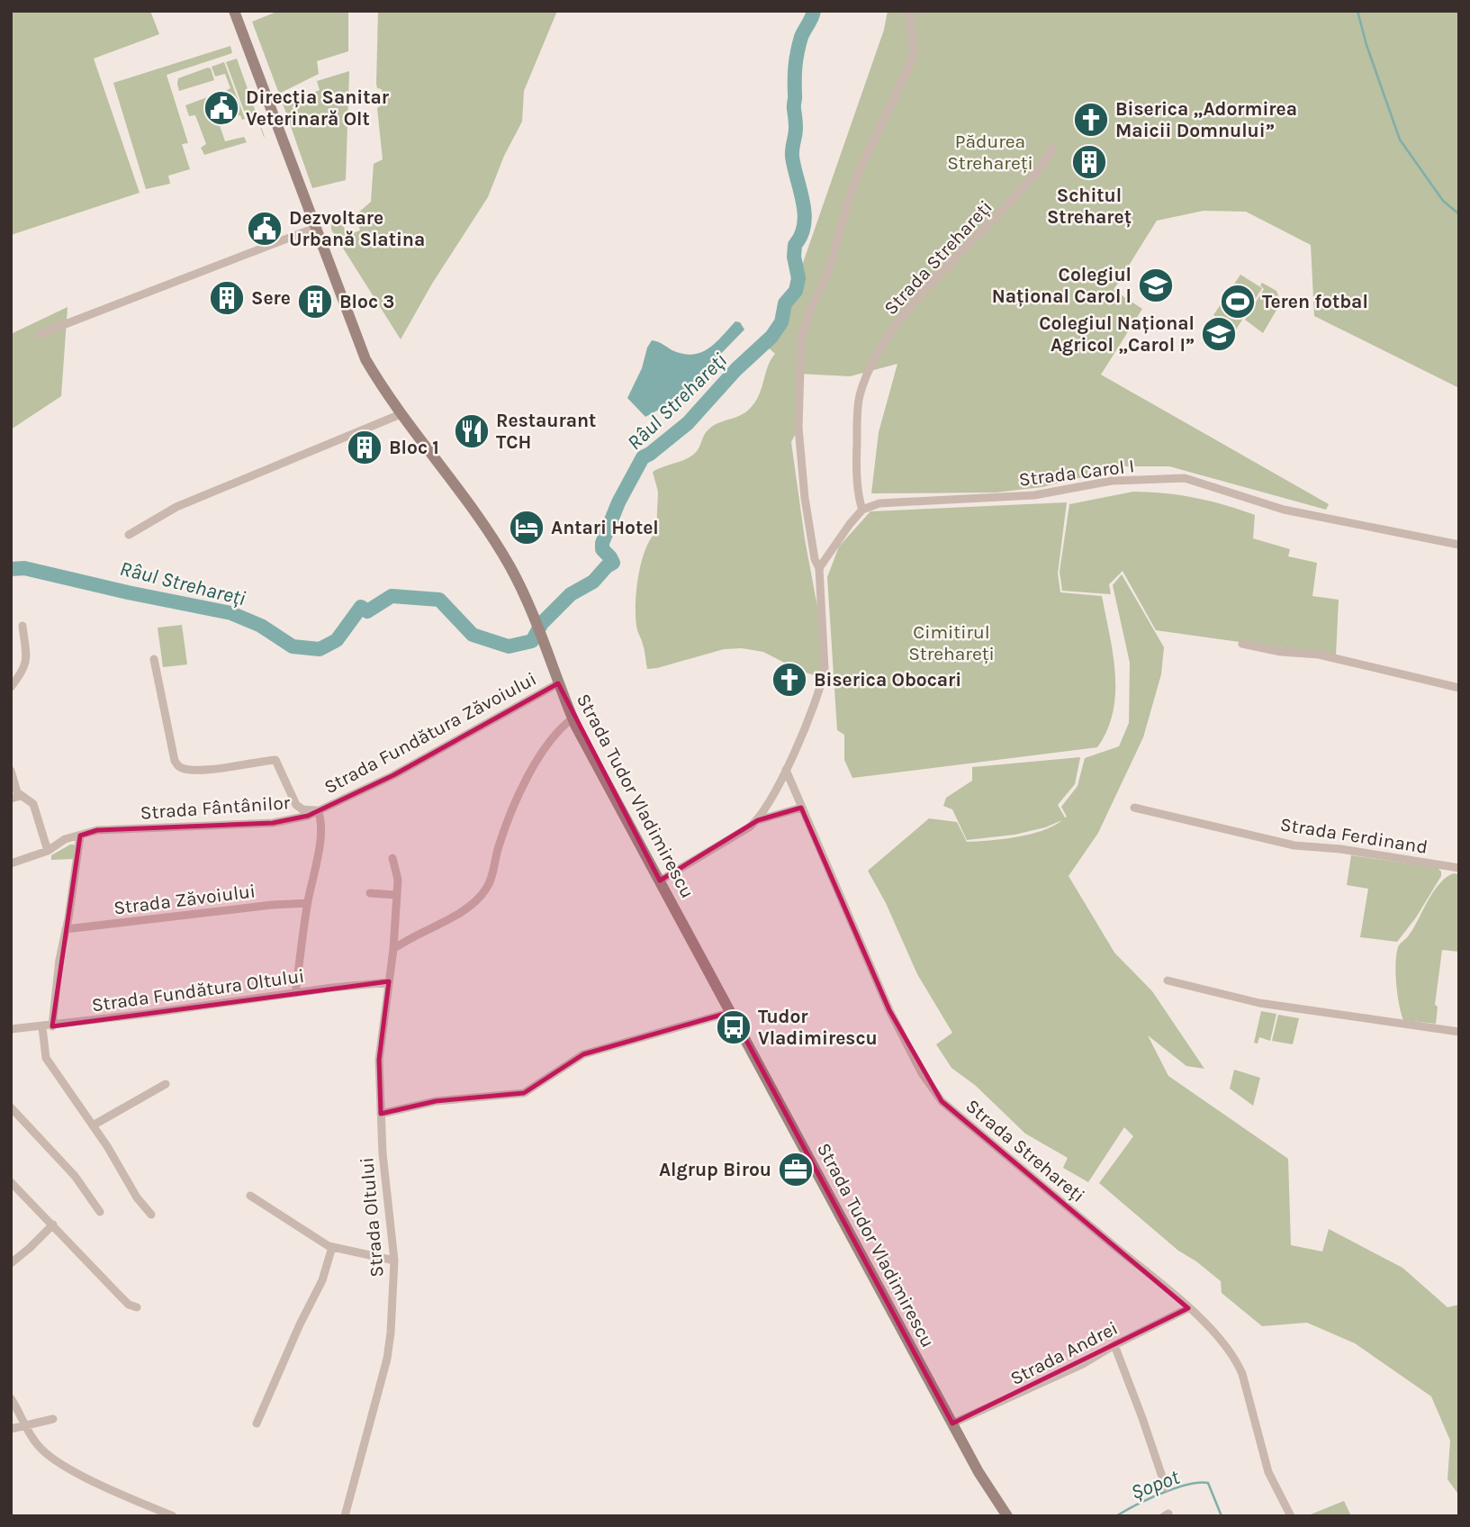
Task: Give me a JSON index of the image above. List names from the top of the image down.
{
  "streets": {
    "main road": ["Strada Tudor Vladimirescu"],
    "street": [
      "Strada Strehareți",
      "Strada Carol I",
      "Strada Fundătura Zăvoiului",
      "Strada Fântânilor",
      "Strada Ferdinand",
      "Strada Zăvoiului",
      "Strada Fundătura Oltului",
      "Strada Oltului",
      "Strada Andrei"
    ]
  },
  "crossings": [
    ["Strada Strehareți", "Strada Carol I"],
    ["Strada Strehareți", "Strada Andrei"],
    ["Strada Fundătura Zăvoiului", "Strada Tudor Vladimirescu"],
    ["Strada Fundătura Zăvoiului", "Strada Fântânilor"],
    ["Strada Tudor Vladimirescu", "Strada Andrei"],
    ["Strada Fântânilor", "Strada Zăvoiului"],
    ["Strada Fântânilor", "Strada Fundătura Oltului"],
    ["Strada Fundătura Oltului", "Strada Oltului"]
  ],
  "water": ["Râul Strehareți", "Șopot"],
  "parks": ["Pădurea Strehareți", "Cimitirul Strehareți"],
  "places": {
    "public building": ["Direcția Sanitar Veterinară Olt", "Dezvoltare Urbană Slatina"],
    "church": ["Biserica „Adormirea Maicii Domnului”", "Biserica Obocari"],
    "building": [
      "Schitul Strehareț",
      "Sere",
      "Bloc 3",
      "Bloc 1"
    ],
    "school or university": ["Colegiul Național Carol l", "Colegiul Național Agricol „Carol I”"],
    "sports": ["Teren fotbal"],
    "restaurant": ["Restaurant TCH"],
    "hotel": ["Antari Hotel"],
    "bus stop": ["Tudor Vladimirescu"],
    "office": ["Algrup Birou"]
  }
}
